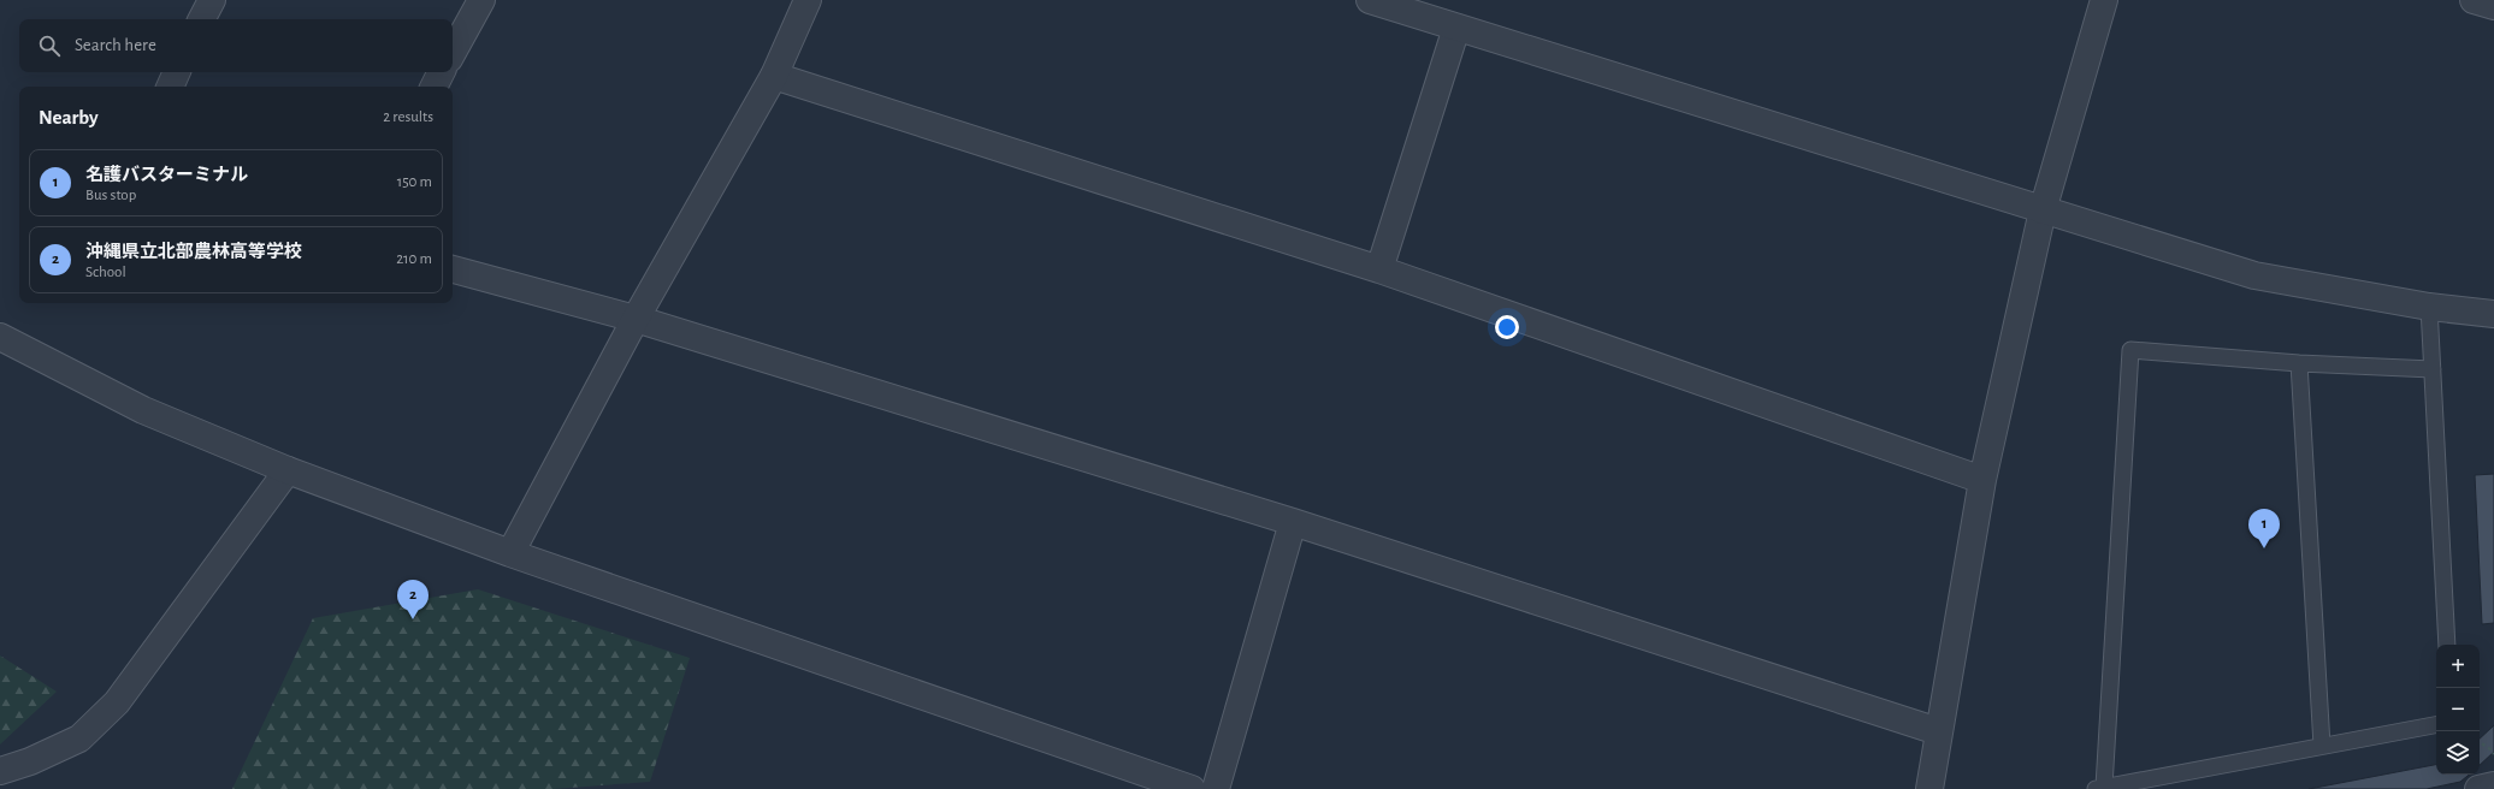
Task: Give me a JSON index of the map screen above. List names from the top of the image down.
{
  "page": {
    "search": "Search here",
    "heading": ["Nearby", "2 results"],
    "list": [
      {
        "mark": "1",
        "name": "名護バスターミナル",
        "note": "Bus stop",
        "value": "150 m"
      },
      {
        "mark": "2",
        "name": "沖縄県立北部農林高等学校",
        "note": "School",
        "value": "210 m"
      }
    ],
    "pins": ["1", "2"],
    "map_buttons": ["+", "−"]
  }
}
